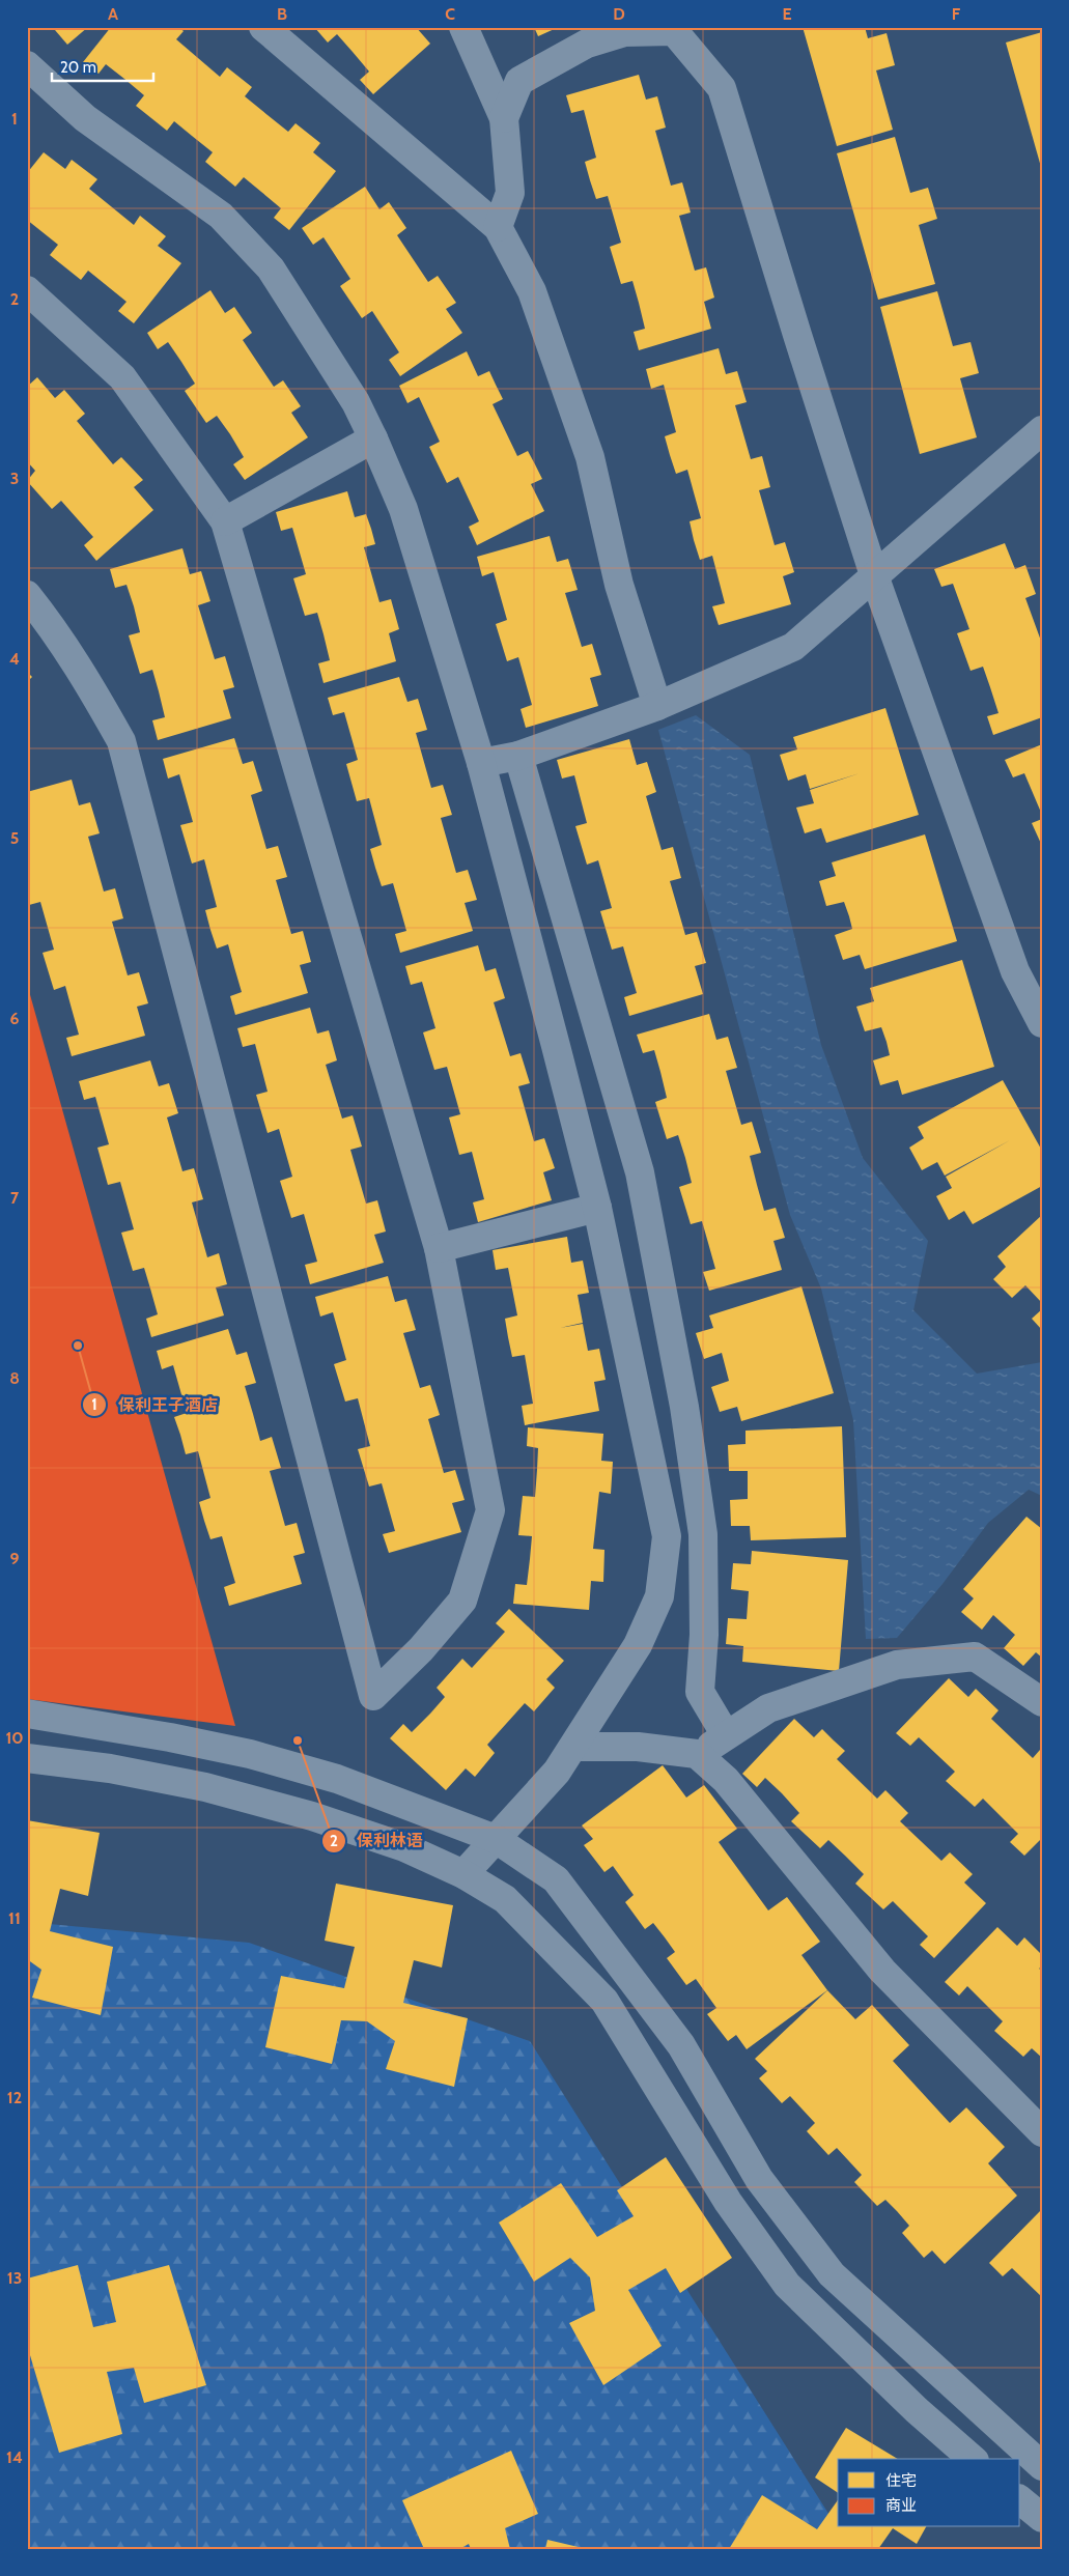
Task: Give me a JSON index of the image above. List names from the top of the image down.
{
  "places": ["保利王子酒店", "保利林语"],
  "legend": ["住宅", "商业"],
  "scale_bar": "20 m",
  "grid": {
    "columns": [
      "A",
      "B",
      "C",
      "D",
      "E",
      "F"
    ],
    "rows": [
      "1",
      "2",
      "3",
      "4",
      "5",
      "6",
      "7",
      "8",
      "9",
      "10",
      "11",
      "12",
      "13",
      "14"
    ]
  }
}
